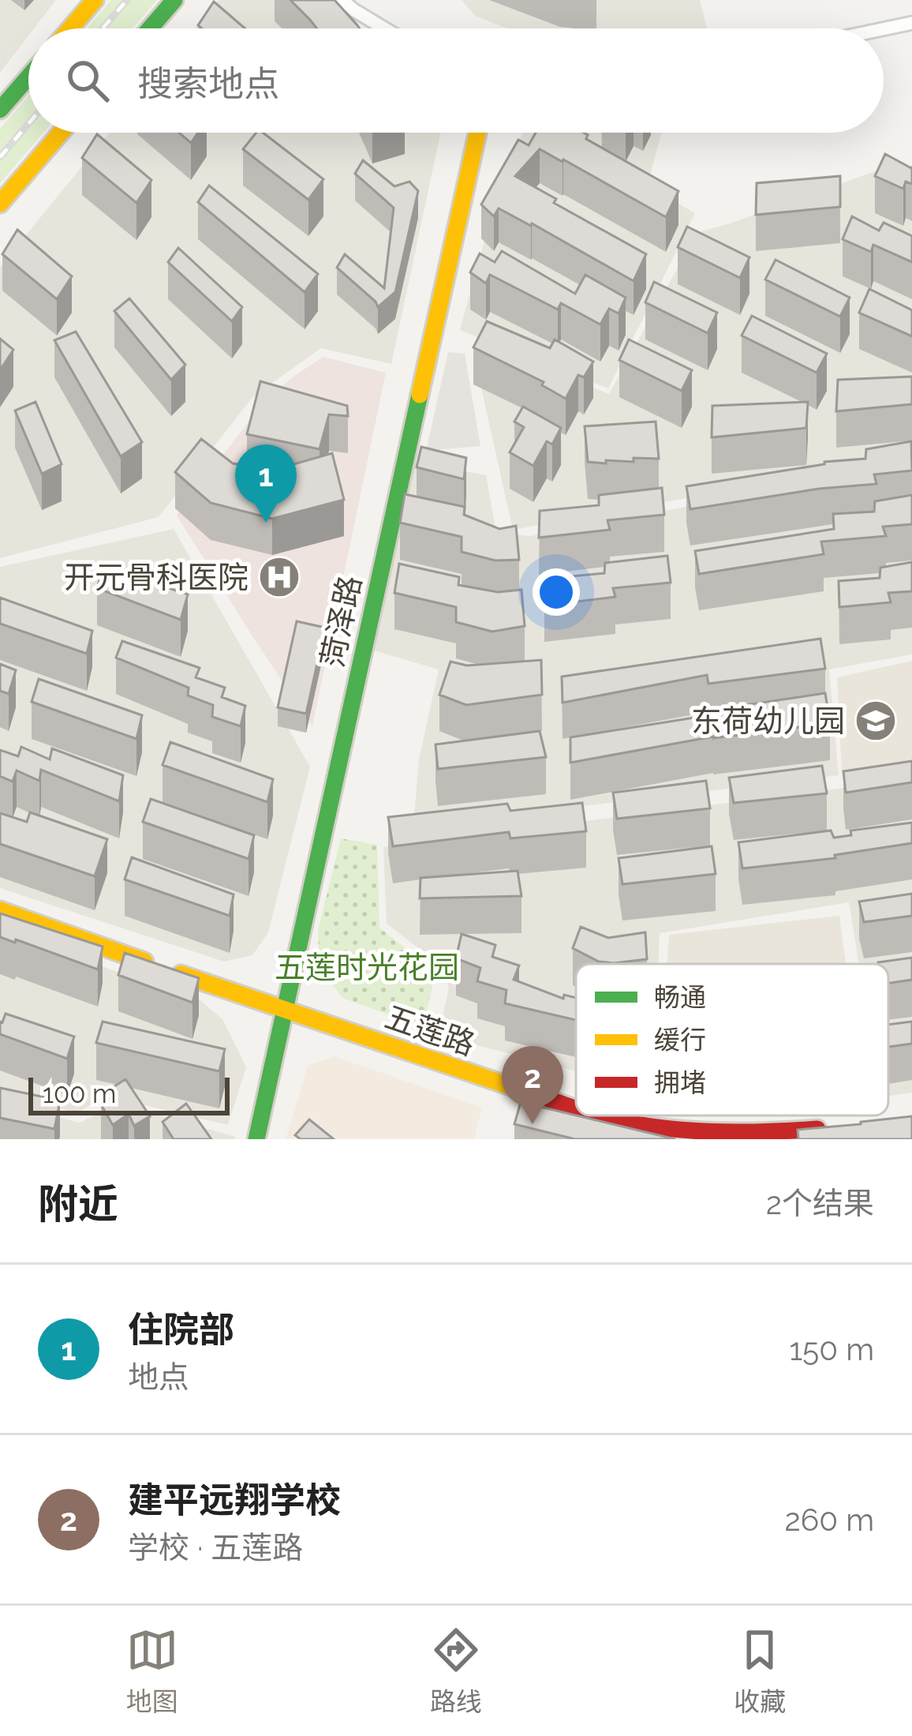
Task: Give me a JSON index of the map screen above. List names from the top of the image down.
{
  "streets": {
    "street": ["菏泽路", "五莲路"]
  },
  "crossings": [
    ["菏泽路", "五莲路"]
  ],
  "parks": ["五莲时光花园"],
  "places": {
    "hospital": ["开元骨科医院"],
    "school or university": ["东荷幼儿园"]
  },
  "legend": ["畅通", "缓行", "拥堵"],
  "scale_bar": "100 m",
  "page": {
    "search": "搜索地点",
    "pins": ["1", "2"],
    "scale": "100 m",
    "heading": ["附近", "2个结果"],
    "list": [
      {
        "mark": "1",
        "name": "住院部",
        "note": "地点",
        "value": "150 m"
      },
      {
        "mark": "2",
        "name": "建平远翔学校",
        "note": "学校 · 五莲路",
        "value": "260 m"
      }
    ],
    "nav": ["地图", "路线", "收藏"]
  }
}
